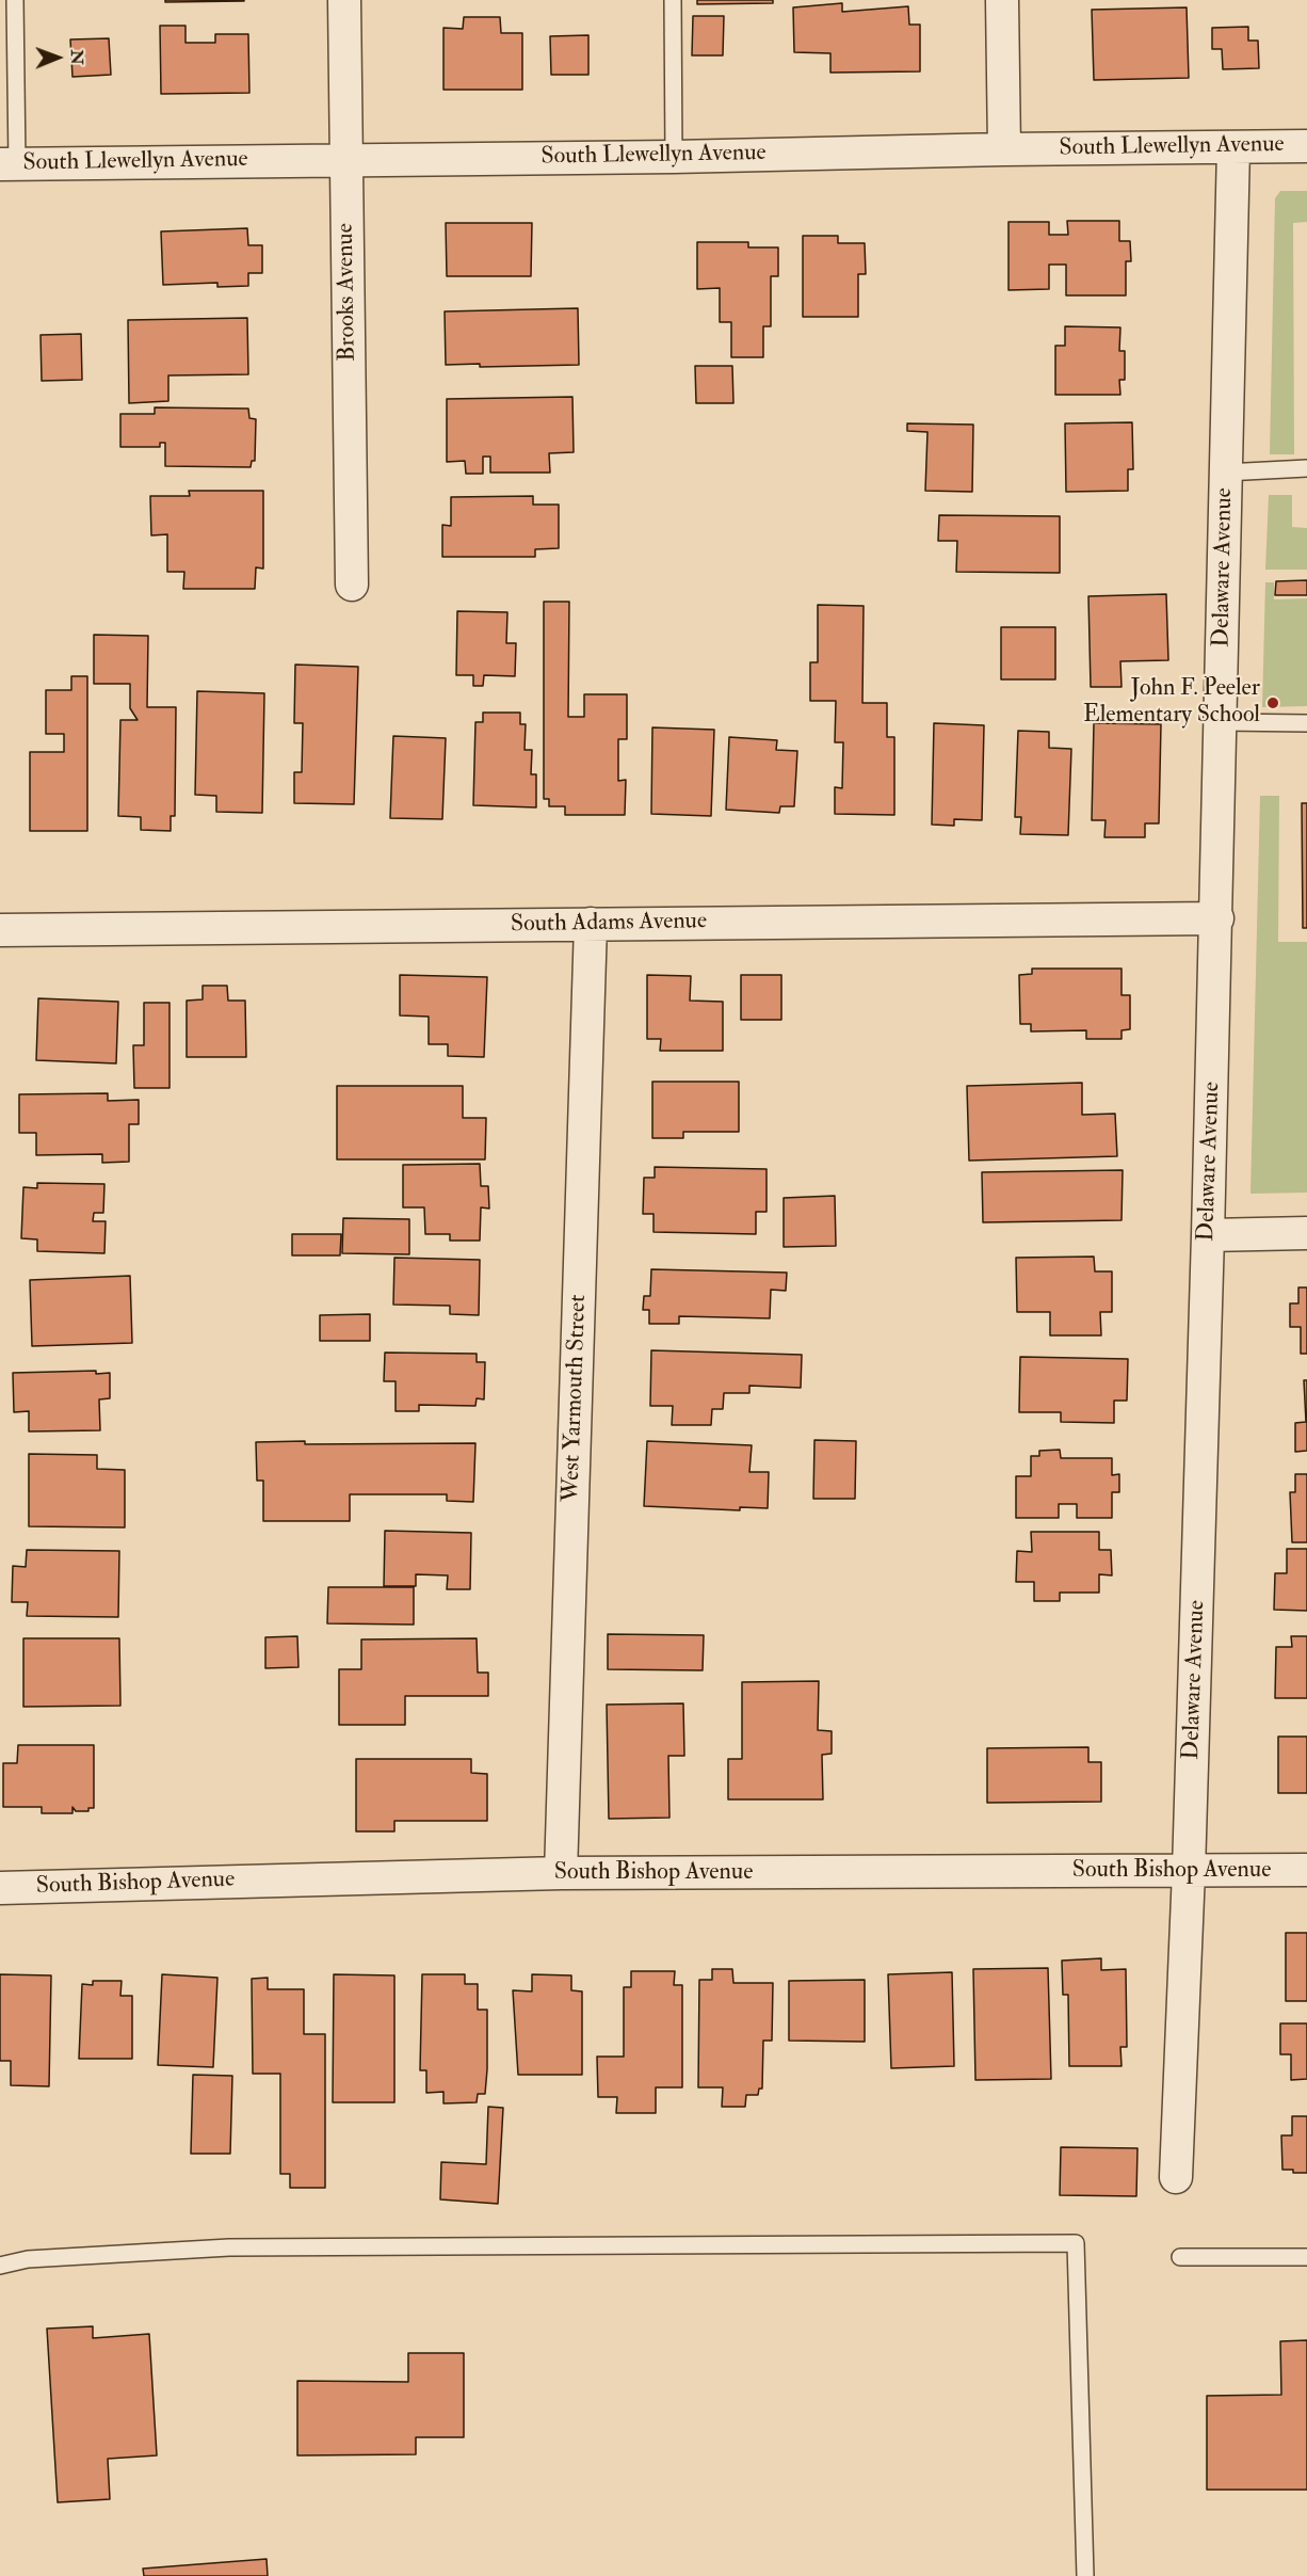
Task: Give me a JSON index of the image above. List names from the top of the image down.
{
  "streets": {
    "street": [
      "South Llewellyn Avenue",
      "Brooks Avenue",
      "Delaware Avenue",
      "South Adams Avenue",
      "West Yarmouth Street",
      "South Bishop Avenue"
    ]
  },
  "crossings": [
    ["South Llewellyn Avenue", "Brooks Avenue"],
    ["South Llewellyn Avenue", "Delaware Avenue"],
    ["Delaware Avenue", "South Adams Avenue"],
    ["Delaware Avenue", "South Bishop Avenue"],
    ["South Adams Avenue", "West Yarmouth Street"],
    ["West Yarmouth Street", "South Bishop Avenue"]
  ],
  "places": ["John F. Peeler Elementary School"],
  "north": "right"
}
